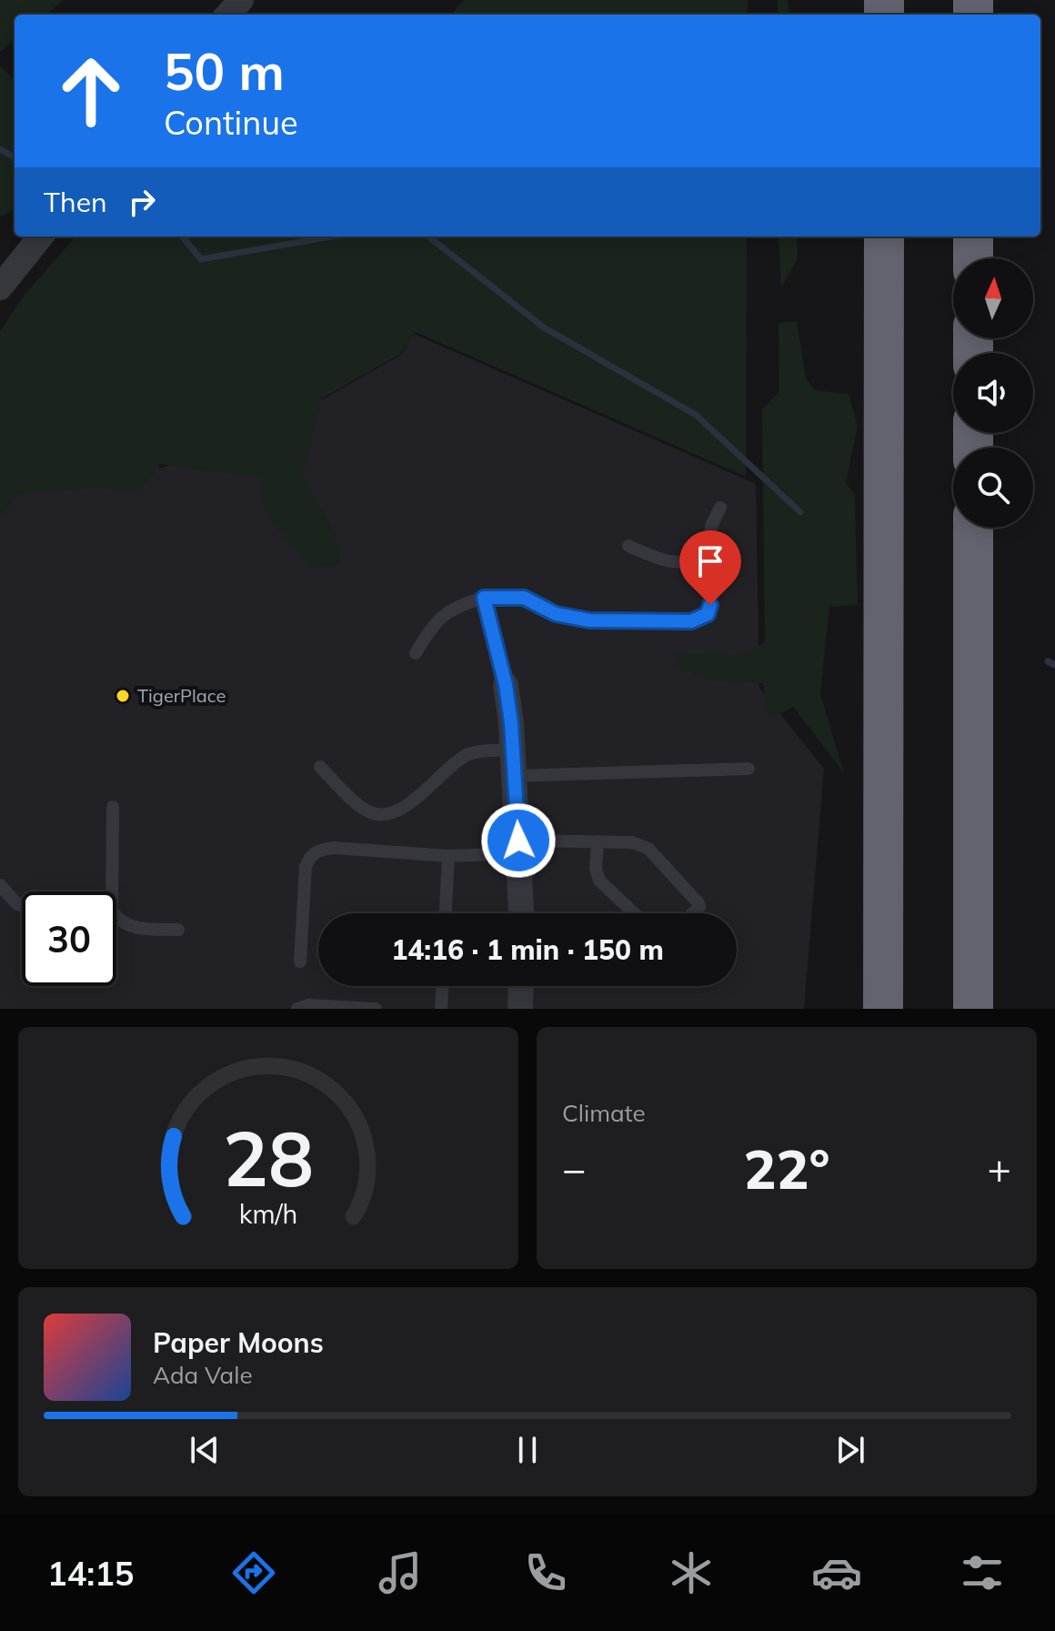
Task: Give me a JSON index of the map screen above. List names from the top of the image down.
{
  "places": ["TigerPlace"],
  "north": "top",
  "page": {
    "turn": ["50 m", "Continue"],
    "then": "Then",
    "limit": "30",
    "trip": "14:16 · 1 min · 150 m",
    "tile": "Climate",
    "heat": ["−", "22°", "+"],
    "song": ["Paper Moons", "Ada Vale"],
    "tabs": "14:15",
    "gauge": ["28", "km/h"]
  }
}
